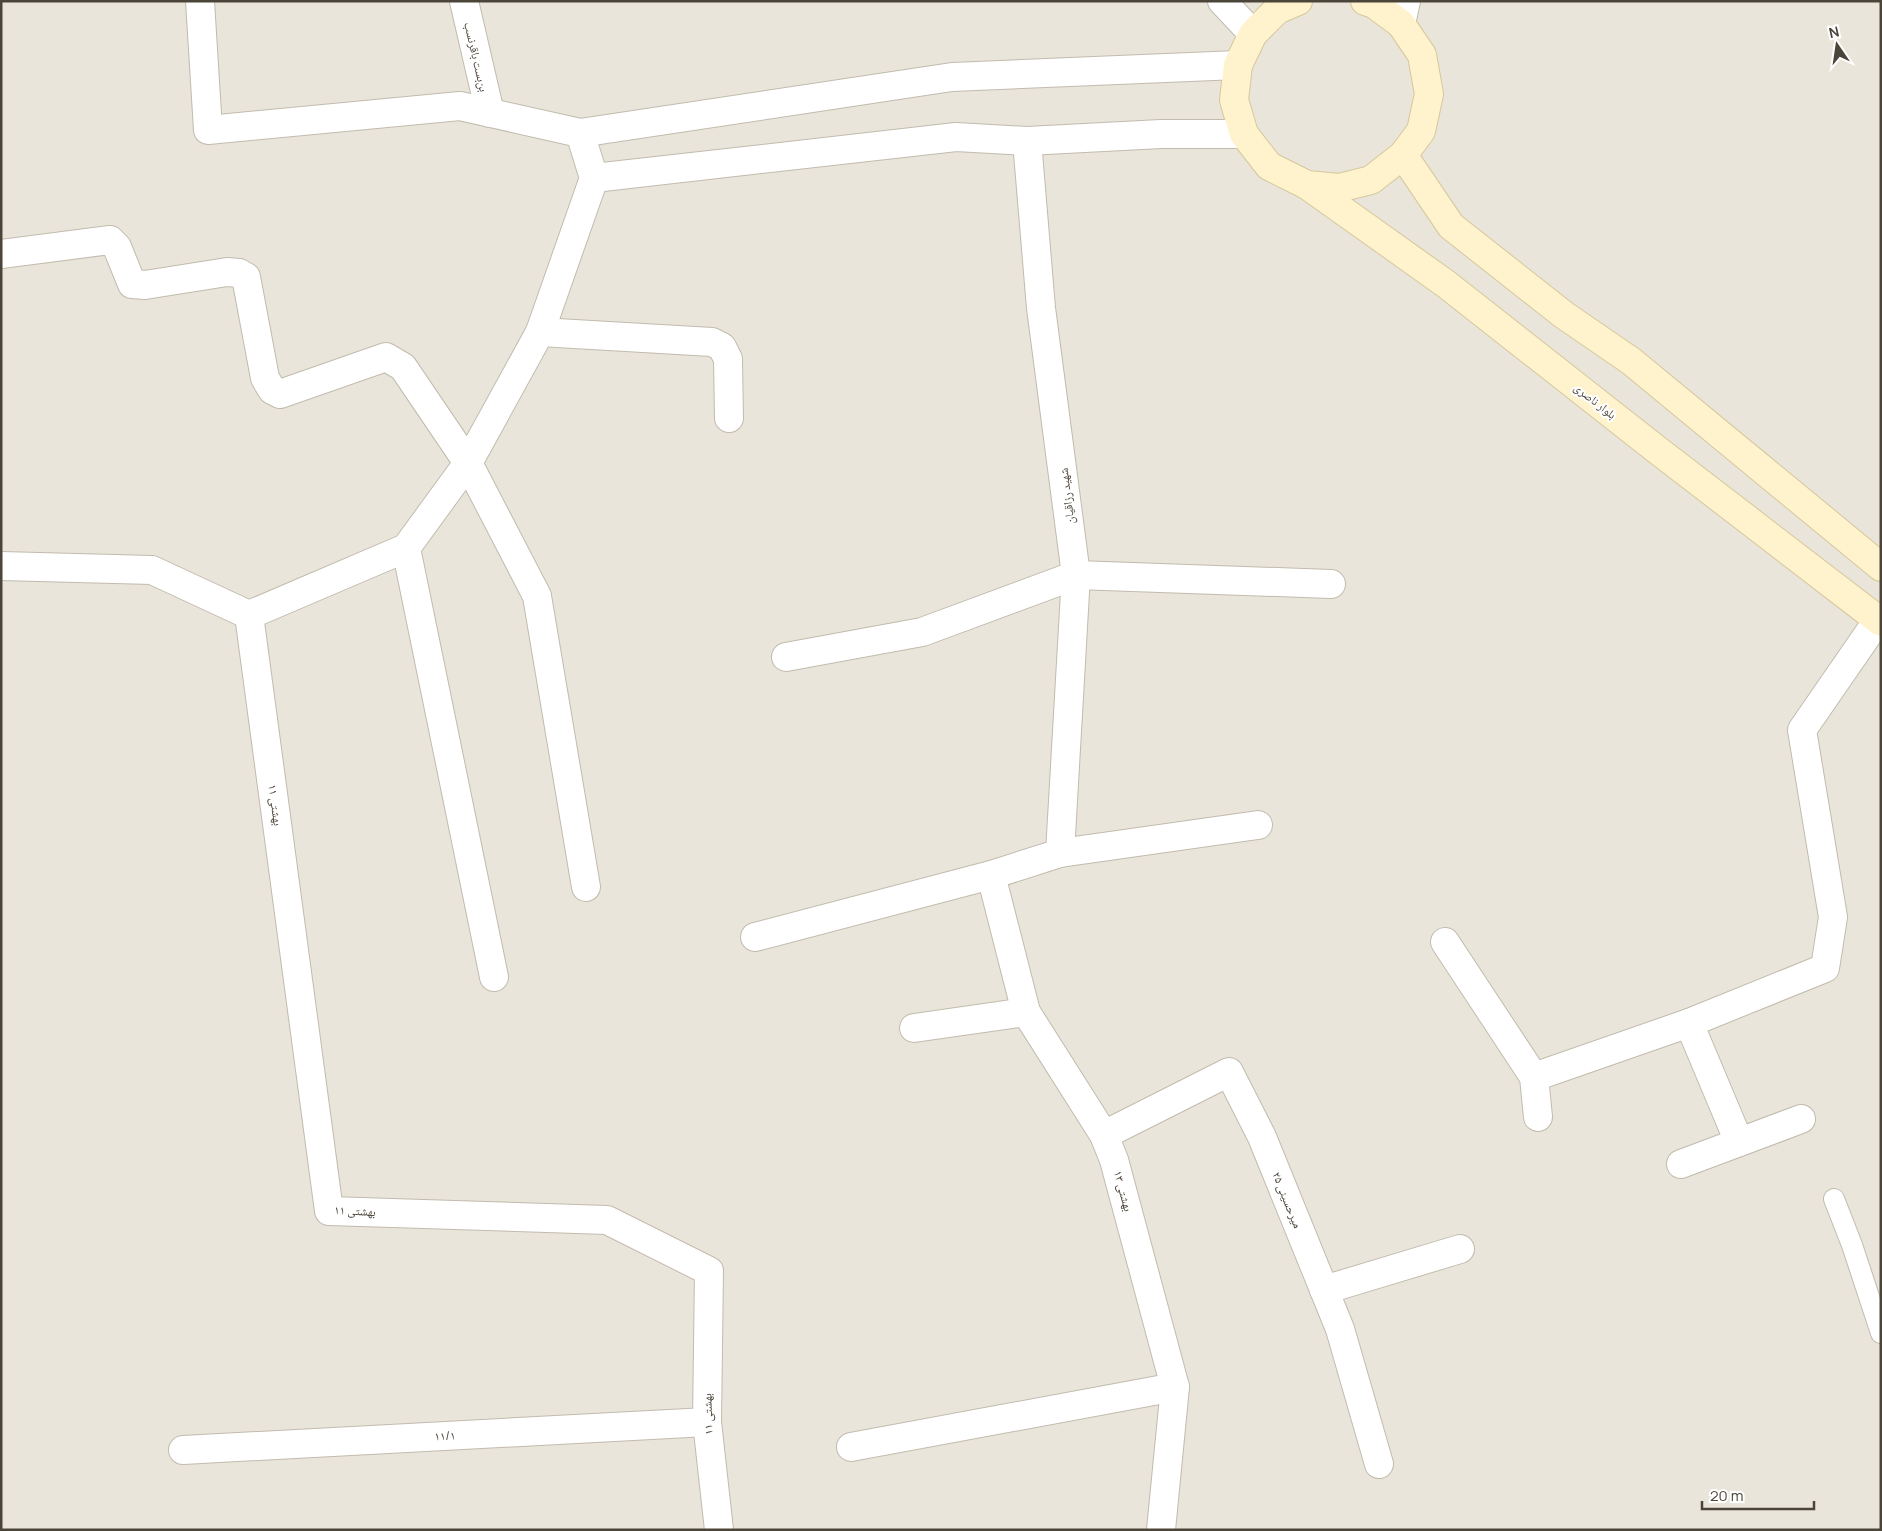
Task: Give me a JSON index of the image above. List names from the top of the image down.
{
  "streets": {
    "main road": ["بلوار ناصری"],
    "street": [
      "بن‌بست باقرنسب",
      "شهید رزاقیان",
      "بهشتی ۱۱",
      "بهشتی ۱۳",
      "میرحسینی ۲۵",
      "۱۱/۱"
    ]
  },
  "crossings": [
    ["بهشتی ۱۱", "۱۱/۱"],
    ["بهشتی ۱۳", "میرحسینی ۲۵"]
  ],
  "scale_bar": "20 m",
  "north": "top"
}
